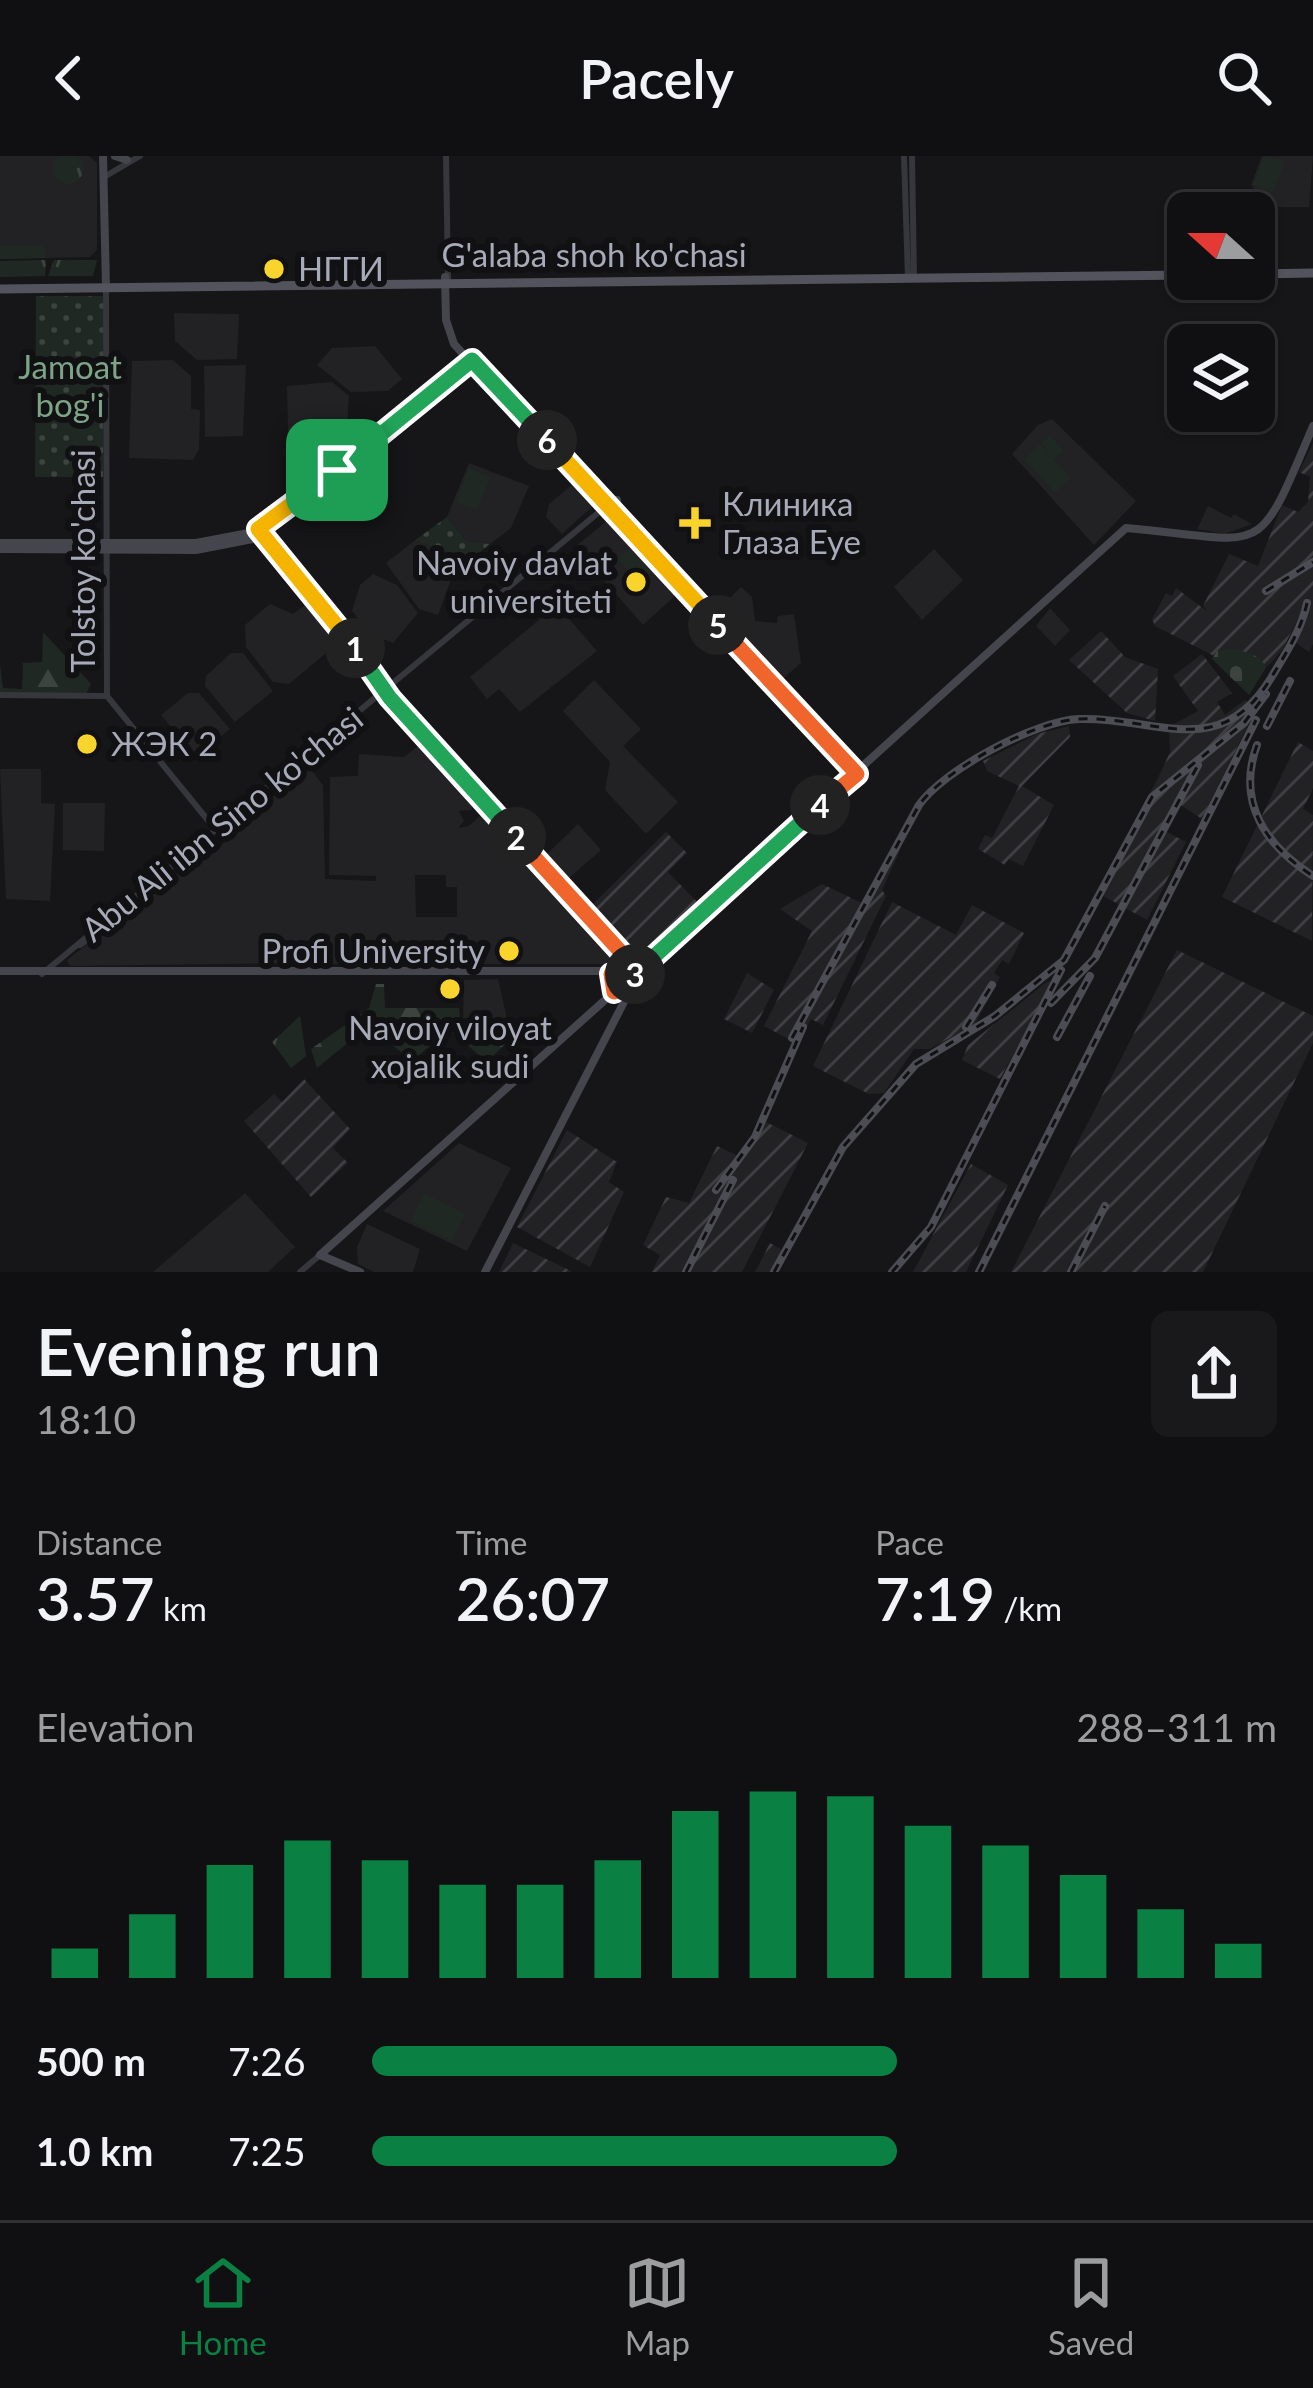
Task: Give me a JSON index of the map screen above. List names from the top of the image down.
{
  "streets": {
    "main road": ["G'alaba shoh ko'chasi", "Tolstoy ko'chasi"],
    "street": ["Abu Ali ibn Sino ko'chasi"]
  },
  "crossings": [
    ["G'alaba shoh ko'chasi", "Tolstoy ko'chasi"],
    ["Tolstoy ko'chasi", "Abu Ali ibn Sino ko'chasi"]
  ],
  "parks": ["Jamoat bog'i"],
  "places": {
    "other": [
      "НГГИ",
      "Navoiy davlat universiteti",
      "ЖЭК 2",
      "Profi University",
      "Navoiy viloyat xojalik sudi"
    ],
    "health": ["Клиника Глаза Eye"]
  },
  "north": "left",
  "page": {
    "header": "Pacely",
    "pins": [
      "6",
      "5",
      "1",
      "4",
      "2",
      "3"
    ],
    "heading": ["Evening run", "18:10"],
    "stats": [
      ["Distance", "3.57 km"],
      ["Time", "26:07"],
      ["Pace", "7:19 /km"]
    ],
    "chart": ["Elevation", "288–311 m"],
    "list": [
      {
        "name": "500 m",
        "note": "7:26"
      },
      {
        "name": "1.0 km",
        "note": "7:25"
      }
    ],
    "tabs": ["Home", "Map", "Saved"]
  }
}
